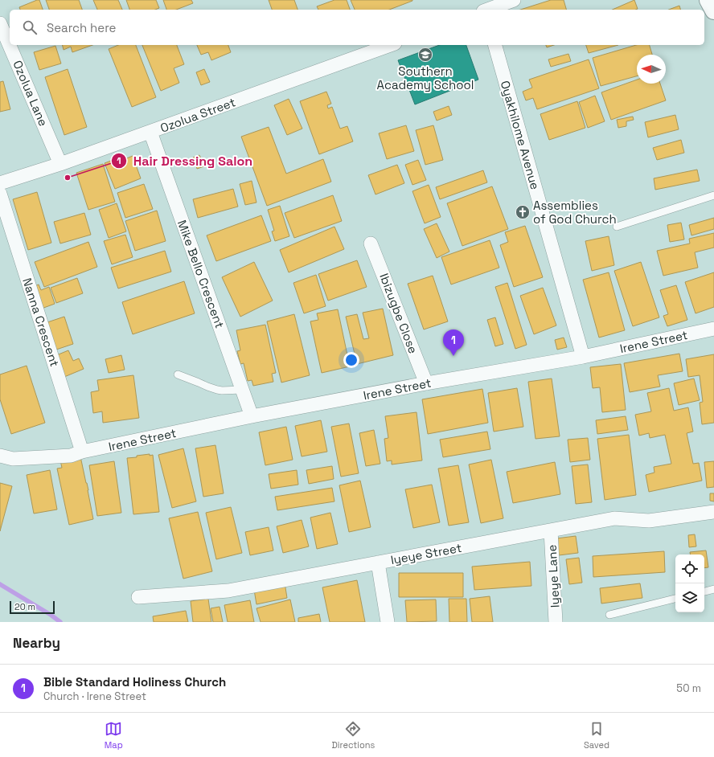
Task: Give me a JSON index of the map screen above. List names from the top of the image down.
{
  "streets": {
    "street": [
      "Ozolua Lane",
      "Ozolua Street",
      "Oyakhilome Avenue",
      "Mike Bello Crescent",
      "Ibizugbe Close",
      "Nanna Crescent",
      "Irene Street",
      "Iyeye Street",
      "Iyeye Lane"
    ]
  },
  "crossings": [
    ["Ozolua Lane", "Ozolua Street"],
    ["Ozolua Street", "Mike Bello Crescent"],
    ["Oyakhilome Avenue", "Irene Street"],
    ["Mike Bello Crescent", "Irene Street"],
    ["Ibizugbe Close", "Irene Street"],
    ["Nanna Crescent", "Irene Street"],
    ["Iyeye Street", "Iyeye Lane"]
  ],
  "places": {
    "school or university": ["Southern Academy School"],
    "other": ["Hair Dressing Salon"],
    "church": ["Assemblies of God Church"]
  },
  "scale_bar": "20 m",
  "north": "left",
  "page": {
    "search": "Search here",
    "pins": "1",
    "scale": "20 m",
    "heading": "Nearby",
    "list": [
      {
        "mark": "1",
        "name": "Bible Standard Holiness Church",
        "note": "Church · Irene Street",
        "value": "50 m"
      }
    ],
    "nav": ["Map", "Directions", "Saved"]
  }
}
